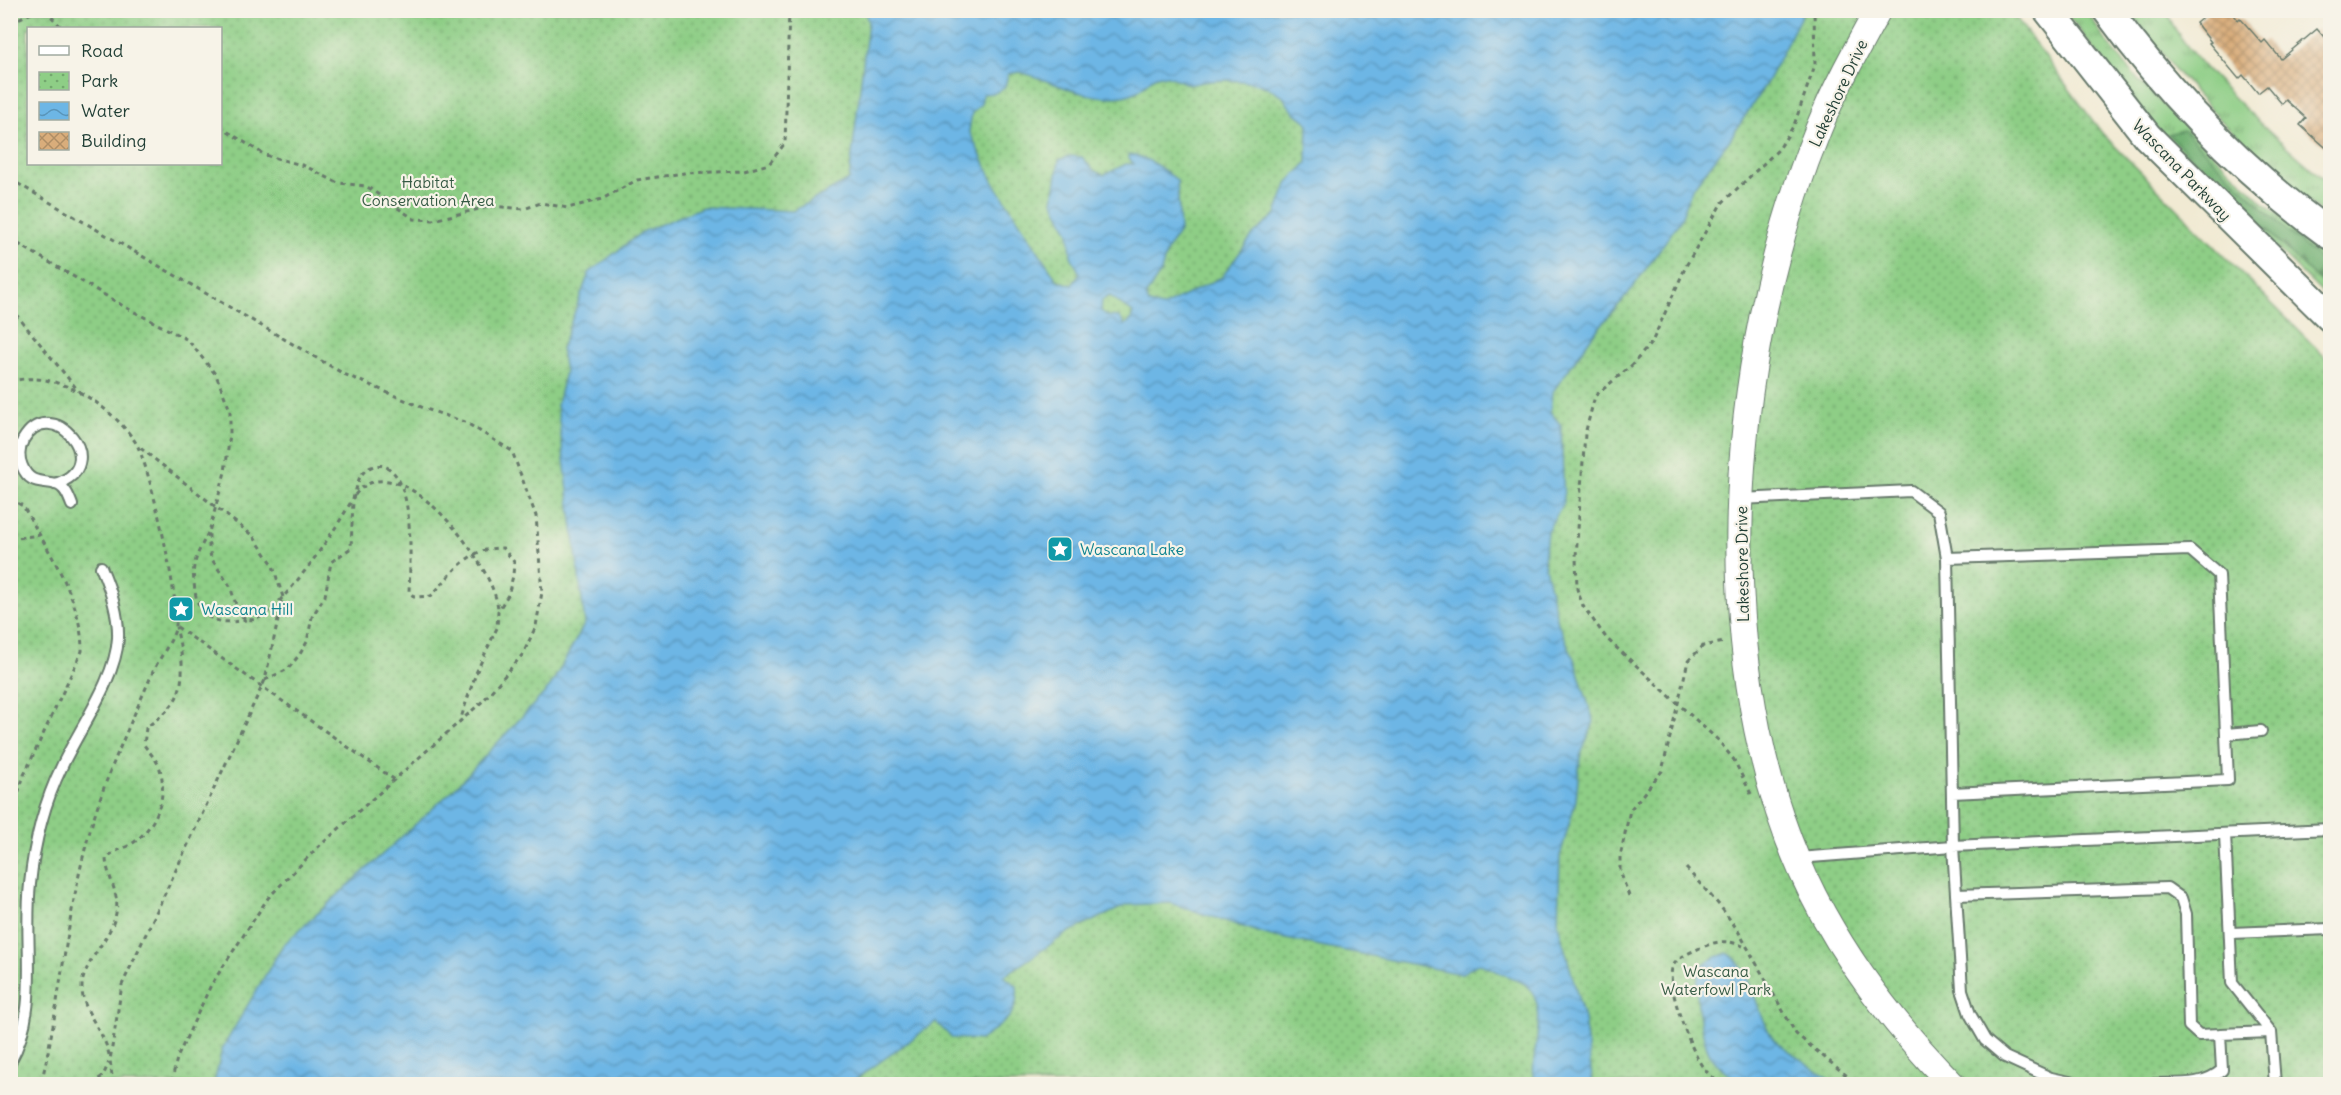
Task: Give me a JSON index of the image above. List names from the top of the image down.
{
  "streets": {
    "main road": ["Wascana Parkway"],
    "street": ["Lakeshore Drive"]
  },
  "parks": ["Habitat Conservation Area", "Wascana Waterfowl Park"],
  "places": {
    "place": ["Wascana Lake", "Wascana Hill"]
  },
  "legend": [
    "Road",
    "Park",
    "Water",
    "Building"
  ]
}
